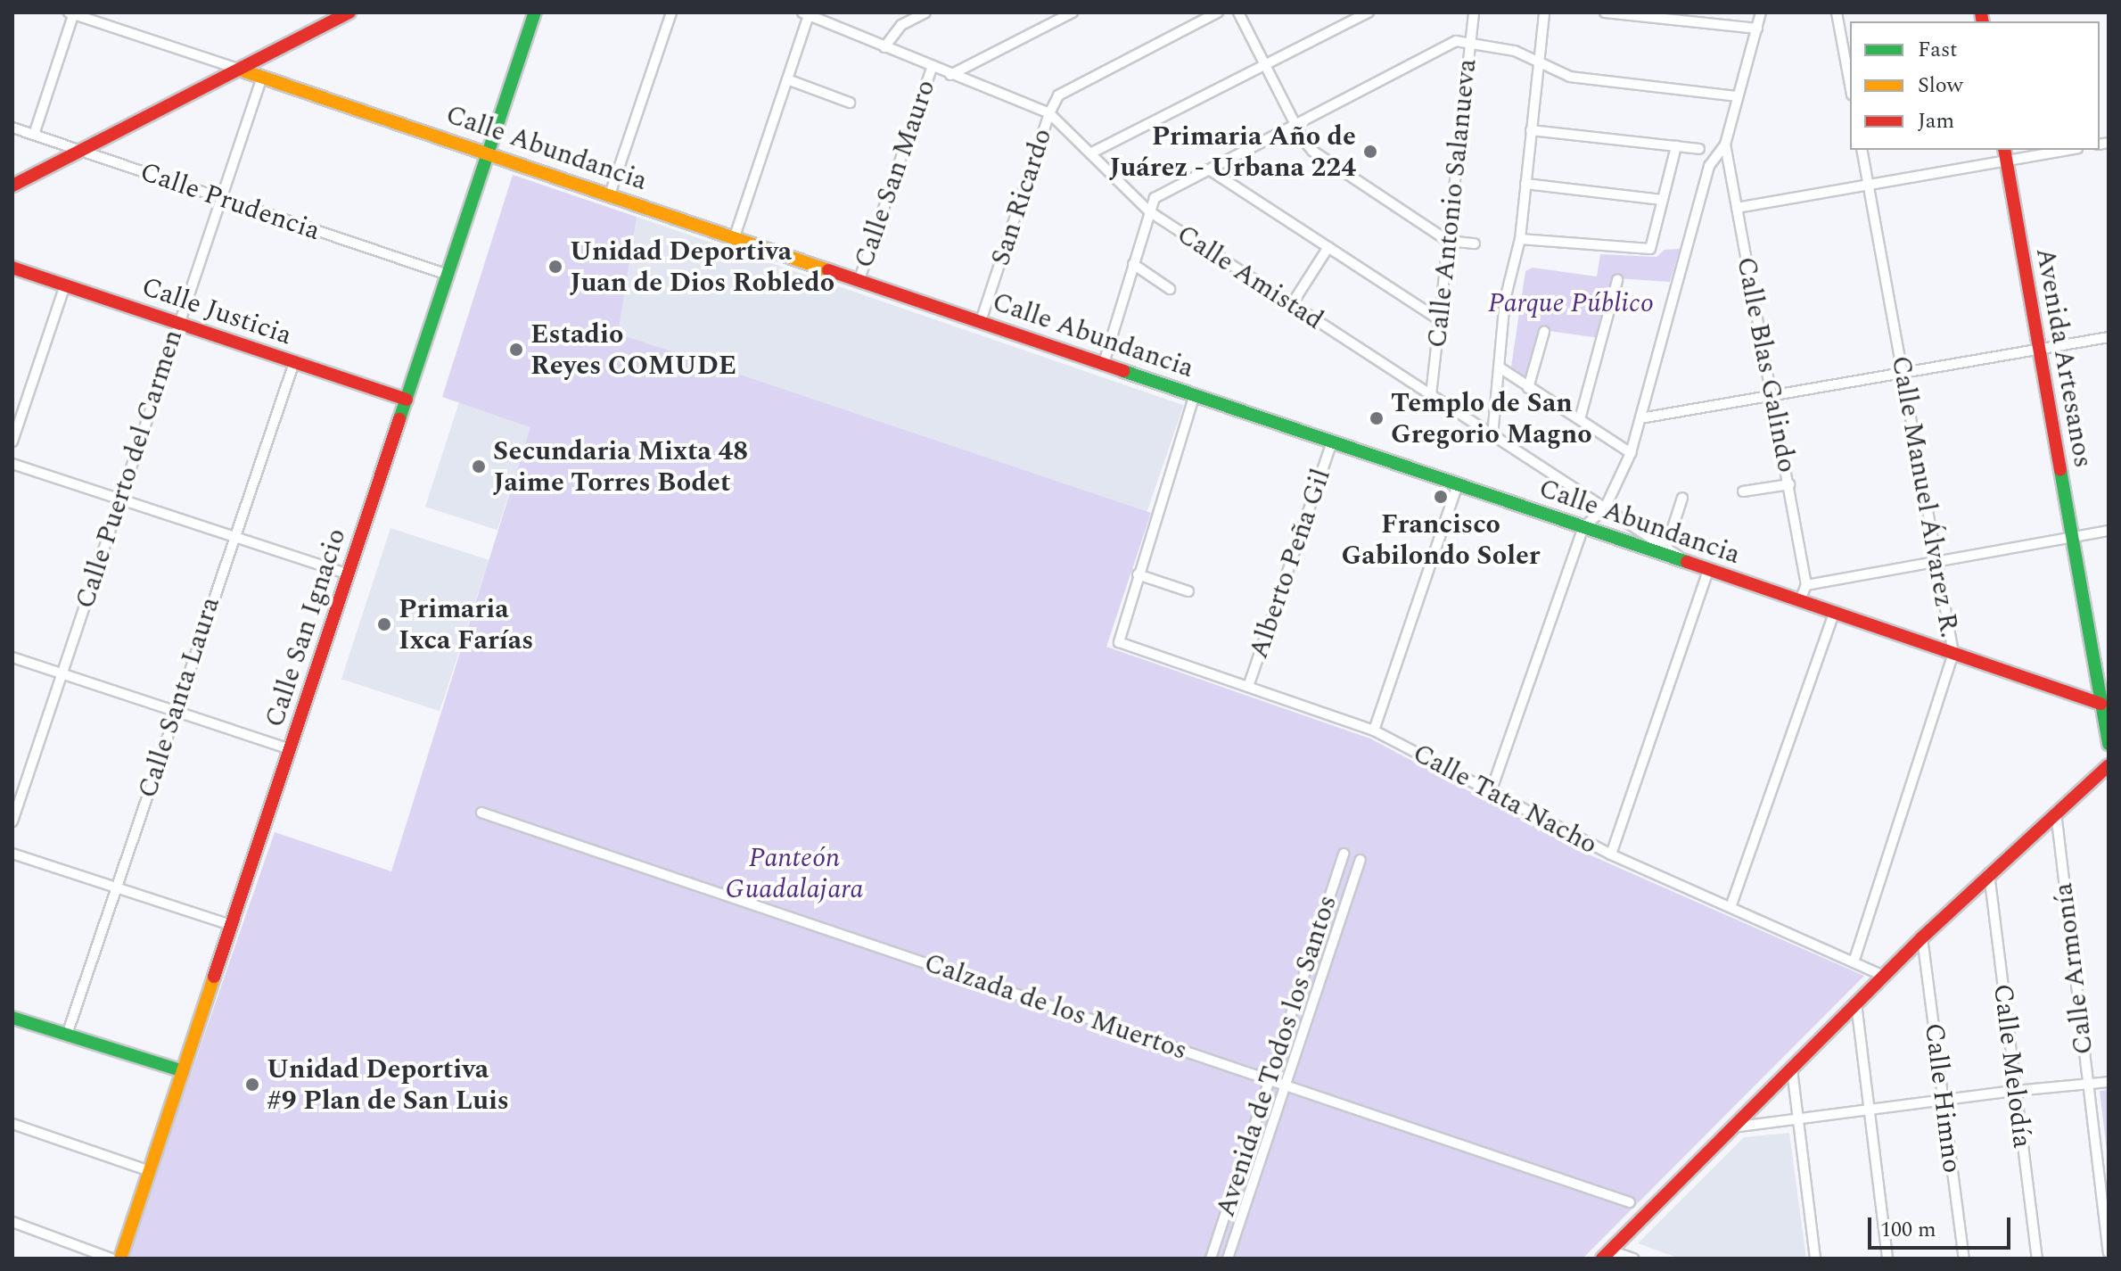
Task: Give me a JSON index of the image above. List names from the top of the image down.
{
  "streets": {
    "street": [
      "Calle Abundancia",
      "Calle San Mauro",
      "San Ricardo",
      "Calle Prudencia",
      "Calle Antonio Salanueva",
      "Calle Amistad",
      "Calle Justicia",
      "Avenida Artesanos",
      "Calle Blas Galindo",
      "Calle Puerto del Carmen",
      "Calle Manuel Álvarez R.",
      "Alberto Peña Gil",
      "Calle San Ignacio",
      "Calle Santa Laura",
      "Calle Tata Nacho",
      "Calle Armonía",
      "Calzada de los Muertos",
      "Avenida de Todos los Santos",
      "Calle Melodía",
      "Calle Himno"
    ]
  },
  "crossings": [
    ["Calle Abundancia", "Calle San Mauro"],
    ["Calle Abundancia", "San Ricardo"],
    ["Calle Abundancia", "Calle Amistad"],
    ["Calle Abundancia", "Avenida Artesanos"],
    ["Calle Abundancia", "Calle Puerto del Carmen"],
    ["Calle Abundancia", "Calle Manuel Álvarez R."],
    ["Calle Abundancia", "Alberto Peña Gil"],
    ["Calle Abundancia", "Calle San Ignacio"],
    ["Calle San Mauro", "Calle Amistad"],
    ["San Ricardo", "Calle Amistad"],
    ["Calle Prudencia", "Calle Puerto del Carmen"],
    ["Calle Prudencia", "Calle San Ignacio"],
    ["Calle Antonio Salanueva", "Calle Amistad"],
    ["Calle Justicia", "Calle Puerto del Carmen"],
    ["Calle Justicia", "Calle San Ignacio"],
    ["Calle Justicia", "Calle Santa Laura"],
    ["Calle Manuel Álvarez R.", "Calle Tata Nacho"],
    ["Alberto Peña Gil", "Calle Tata Nacho"],
    ["Calzada de los Muertos", "Avenida de Todos los Santos"]
  ],
  "parks": ["Parque Público", "Panteón Guadalajara"],
  "places": [
    "Primaria Año de Juárez - Urbana 224",
    "Unidad Deportiva Juan de Dios Robledo",
    "Estadio Reyes COMUDE",
    "Templo de San Gregorio Magno",
    "Secundaria Mixta 48 Jaime Torres Bodet",
    "Francisco Gabilondo Soler",
    "Primaria Ixca Farías",
    "Unidad Deportiva #9 Plan de San Luis"
  ],
  "legend": ["Fast", "Slow", "Jam"],
  "scale_bar": "100 m"
}
